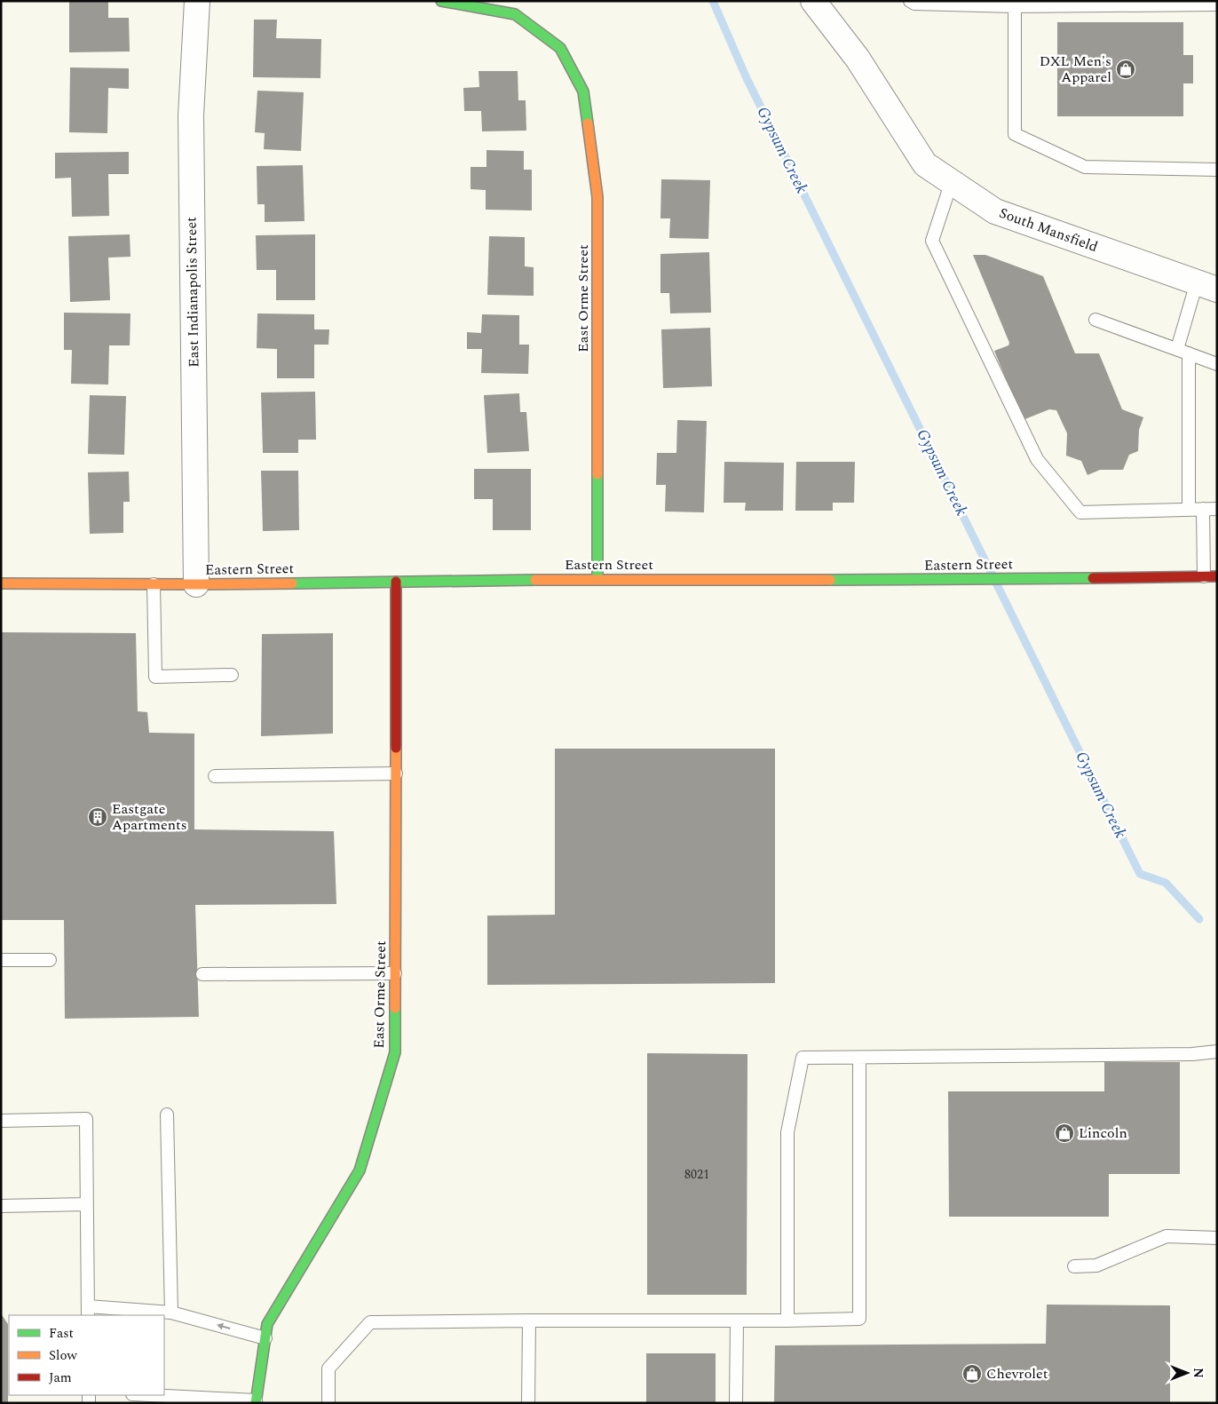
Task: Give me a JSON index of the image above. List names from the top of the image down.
{
  "streets": {
    "street": [
      "South Mansfield",
      "East Indianapolis Street",
      "East Orme Street",
      "Eastern Street"
    ]
  },
  "crossings": [
    ["East Indianapolis Street", "Eastern Street"],
    ["East Orme Street", "Eastern Street"]
  ],
  "water": ["Gypsum Creek"],
  "places": {
    "shop": ["DXL Men's Apparel", "Lincoln", "Chevrolet"],
    "building": ["Eastgate Apartments"]
  },
  "house_numbers": ["8021"],
  "legend": ["Fast", "Slow", "Jam"],
  "north": "right"
}
